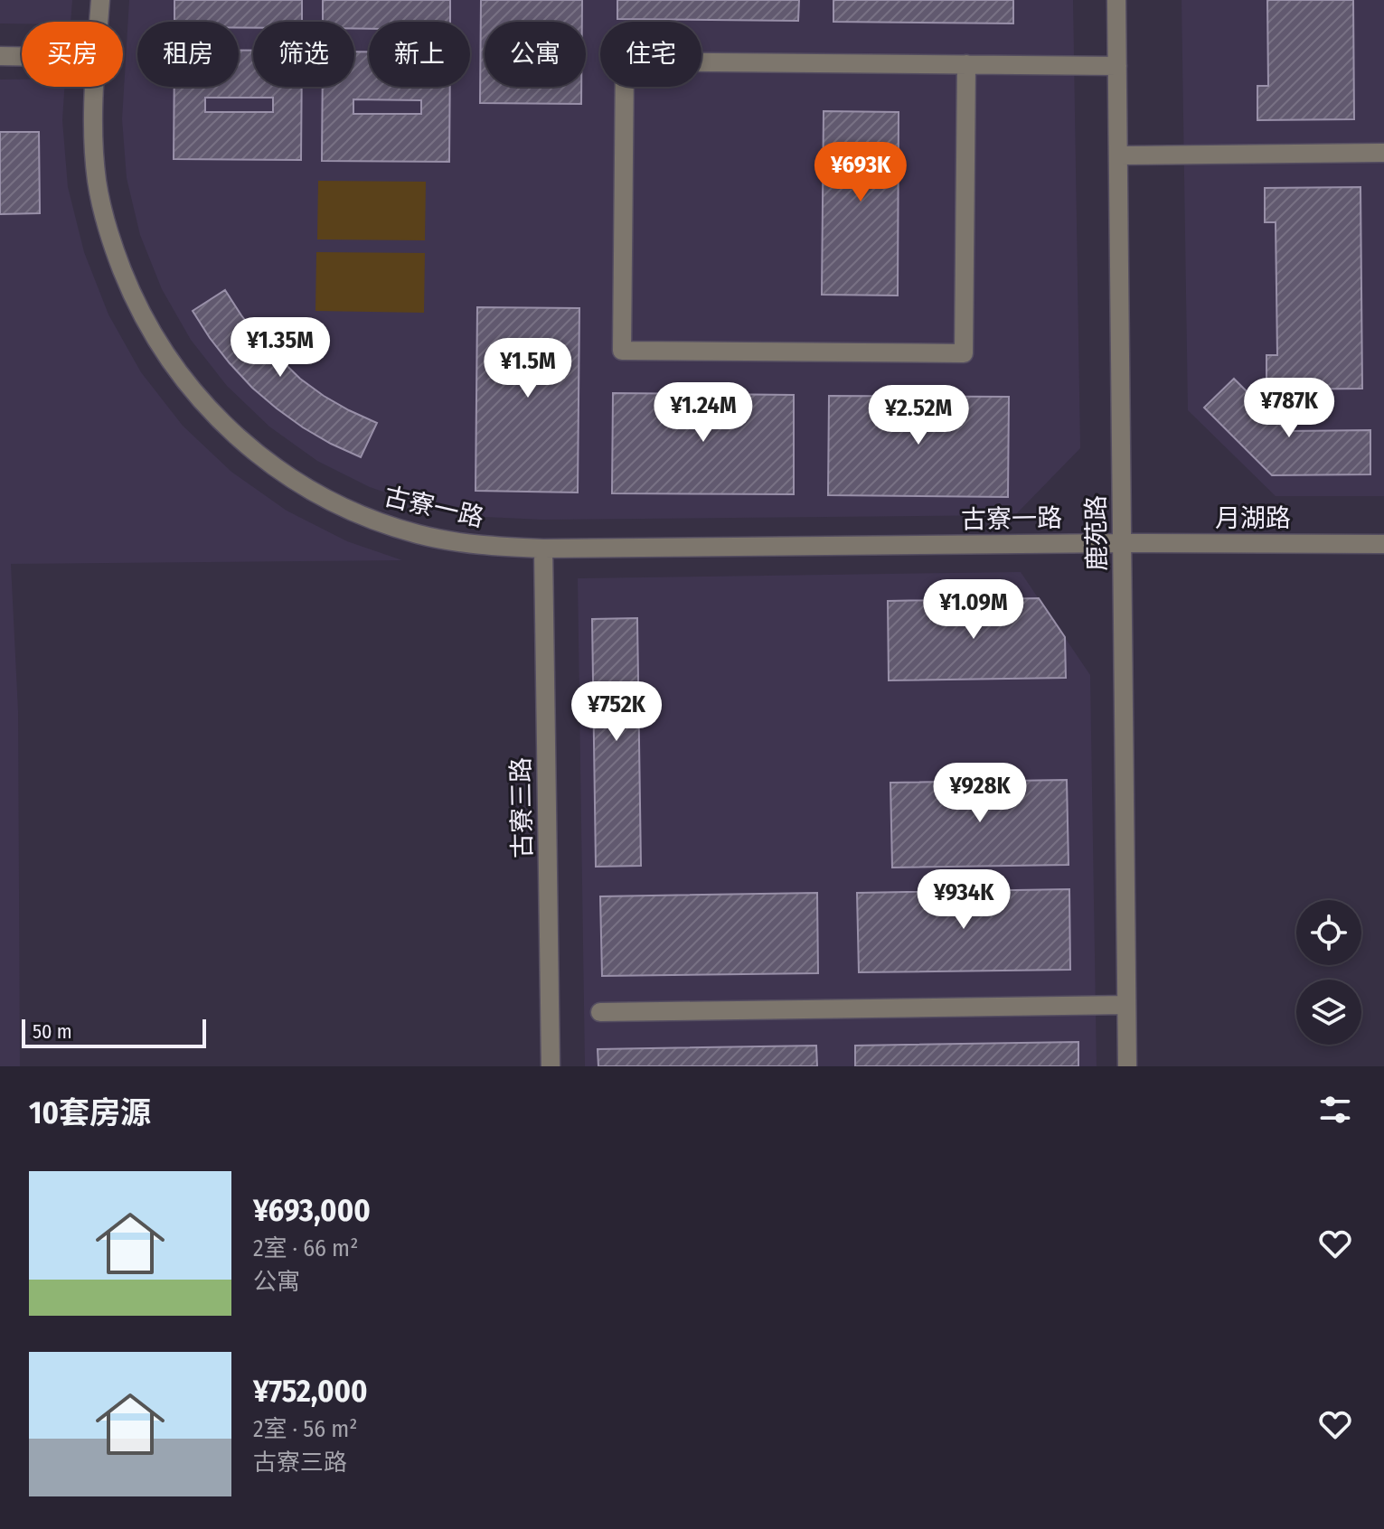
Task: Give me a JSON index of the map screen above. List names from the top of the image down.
{
  "streets": {
    "street": [
      "古寮一路",
      "月湖路",
      "鹿苑路",
      "古寮三路"
    ]
  },
  "crossings": [
    ["古寮一路", "月湖路"],
    ["古寮一路", "鹿苑路"],
    ["古寮一路", "古寮三路"],
    ["月湖路", "鹿苑路"]
  ],
  "scale_bar": "50 m",
  "page": {
    "chip": [
      "买房",
      "租房",
      "筛选",
      "新上",
      "公寓",
      "住宅"
    ],
    "price": [
      "¥693K",
      "¥1.35M",
      "¥1.5M",
      "¥787K",
      "¥1.24M",
      "¥2.52M",
      "¥1.09M",
      "¥752K",
      "¥928K",
      "¥934K"
    ],
    "scale": "50 m",
    "heading": "10套房源",
    "list": [
      {
        "name": "¥693,000",
        "note": "2室 · 66 m² · 公寓"
      },
      {
        "name": "¥752,000",
        "note": "2室 · 56 m² · 古寮三路"
      }
    ]
  }
}
